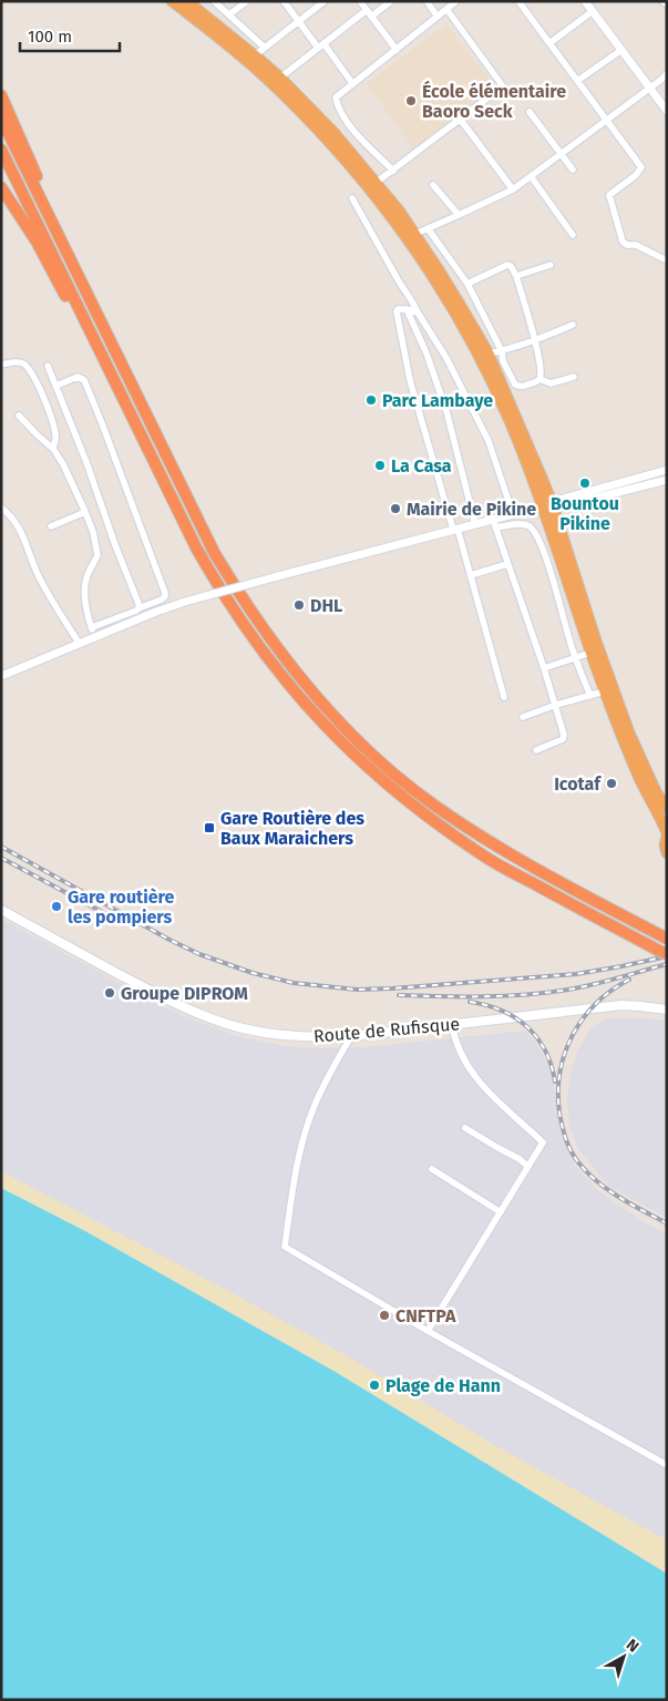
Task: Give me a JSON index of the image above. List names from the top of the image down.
{
  "streets": {
    "main road": ["Route de Rufisque"]
  },
  "places": {
    "other": [
      "École élémentaire Baoro Seck",
      "Parc Lambaye",
      "La Casa",
      "Bountou Pikine",
      "Mairie de Pikine",
      "DHL",
      "Icotaf",
      "Gare routière les pompiers",
      "Groupe DIPROM",
      "CNFTPA",
      "Plage de Hann"
    ],
    "transit": ["Gare Routière des Baux Maraichers"]
  },
  "scale_bar": "100 m",
  "north": "top right"
}
